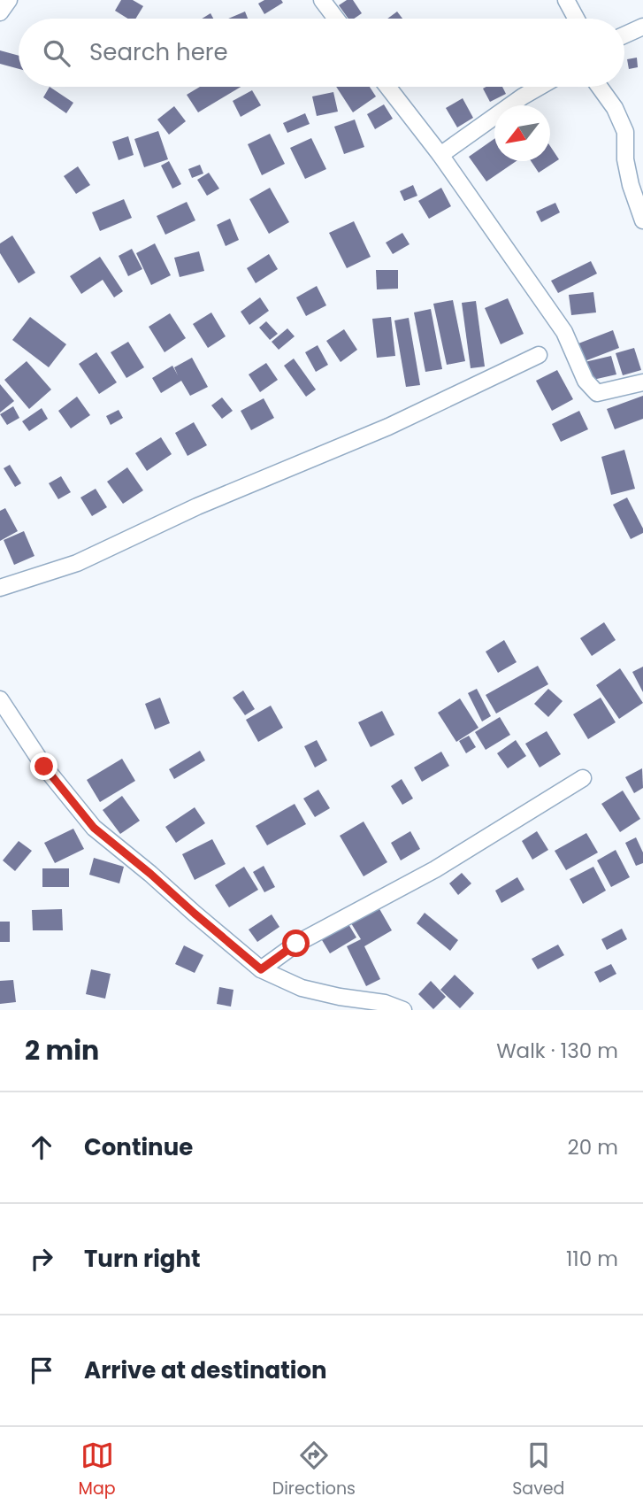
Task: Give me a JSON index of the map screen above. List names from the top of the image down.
{
  "north": "bottom left",
  "page": {
    "search": "Search here",
    "heading": ["2 min", "Walk · 130 m"],
    "list": [
      ["Continue", "20 m"],
      ["Turn right", "110 m"],
      "Arrive at destination"
    ],
    "nav": ["Map", "Directions", "Saved"]
  }
}
